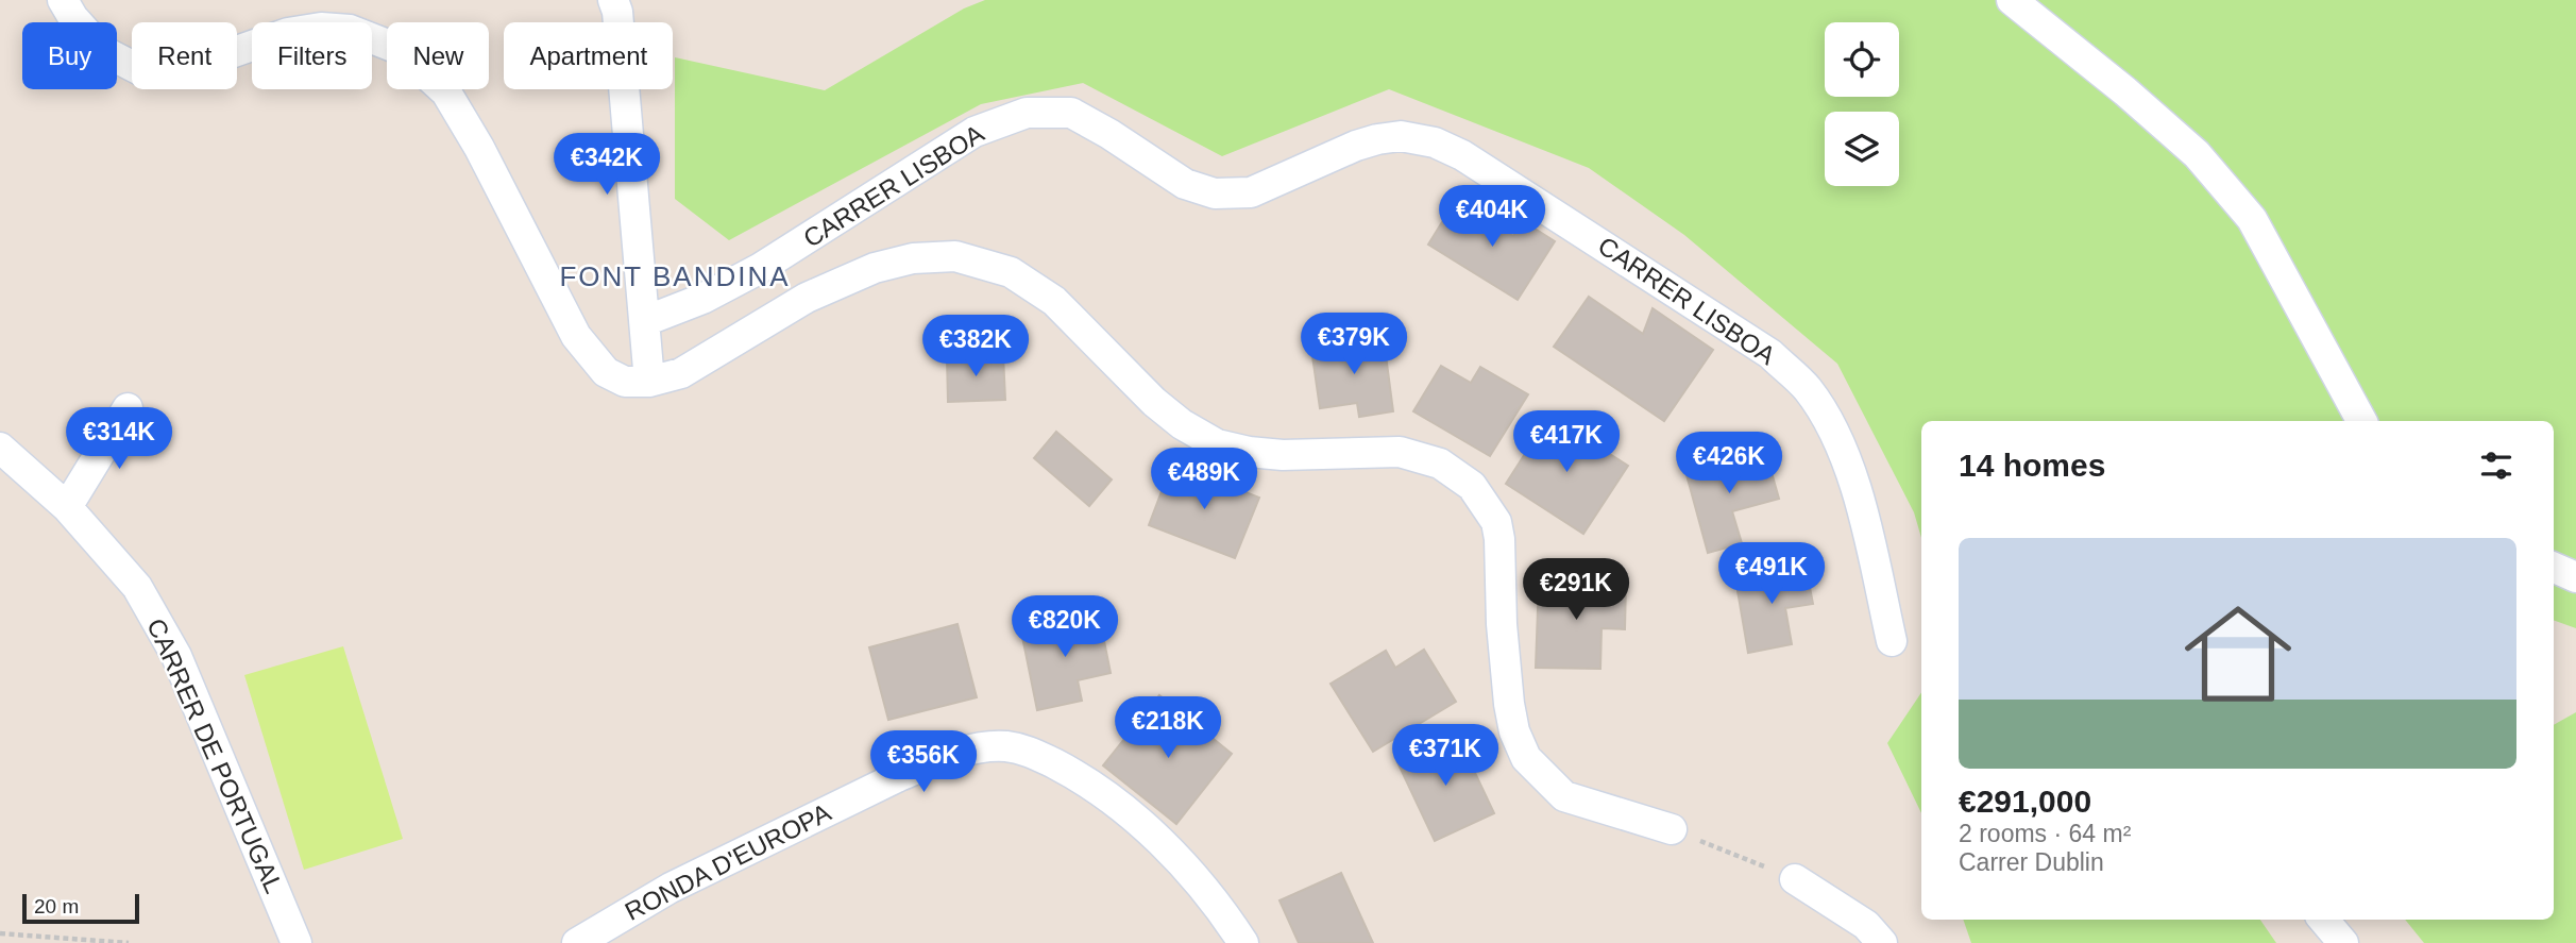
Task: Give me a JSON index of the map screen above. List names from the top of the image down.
{
  "streets": {
    "street": ["CARRER LISBOA", "CARRER DE PORTUGAL", "RONDA D'EUROPA"]
  },
  "districts": ["FONT BANDINA"],
  "scale_bar": "20 m",
  "page": {
    "chip": [
      "Buy",
      "Rent",
      "Filters",
      "New",
      "Apartment"
    ],
    "price": [
      "€342K",
      "€404K",
      "€379K",
      "€382K",
      "€314K",
      "€417K",
      "€426K",
      "€489K",
      "€491K",
      "€291K",
      "€820K",
      "€218K",
      "€371K",
      "€356K"
    ],
    "heading": "14 homes",
    "list": [
      {
        "name": "€291,000",
        "note": "2 rooms · 64 m² · Carrer Dublin"
      }
    ],
    "scale": "20 m"
  }
}
